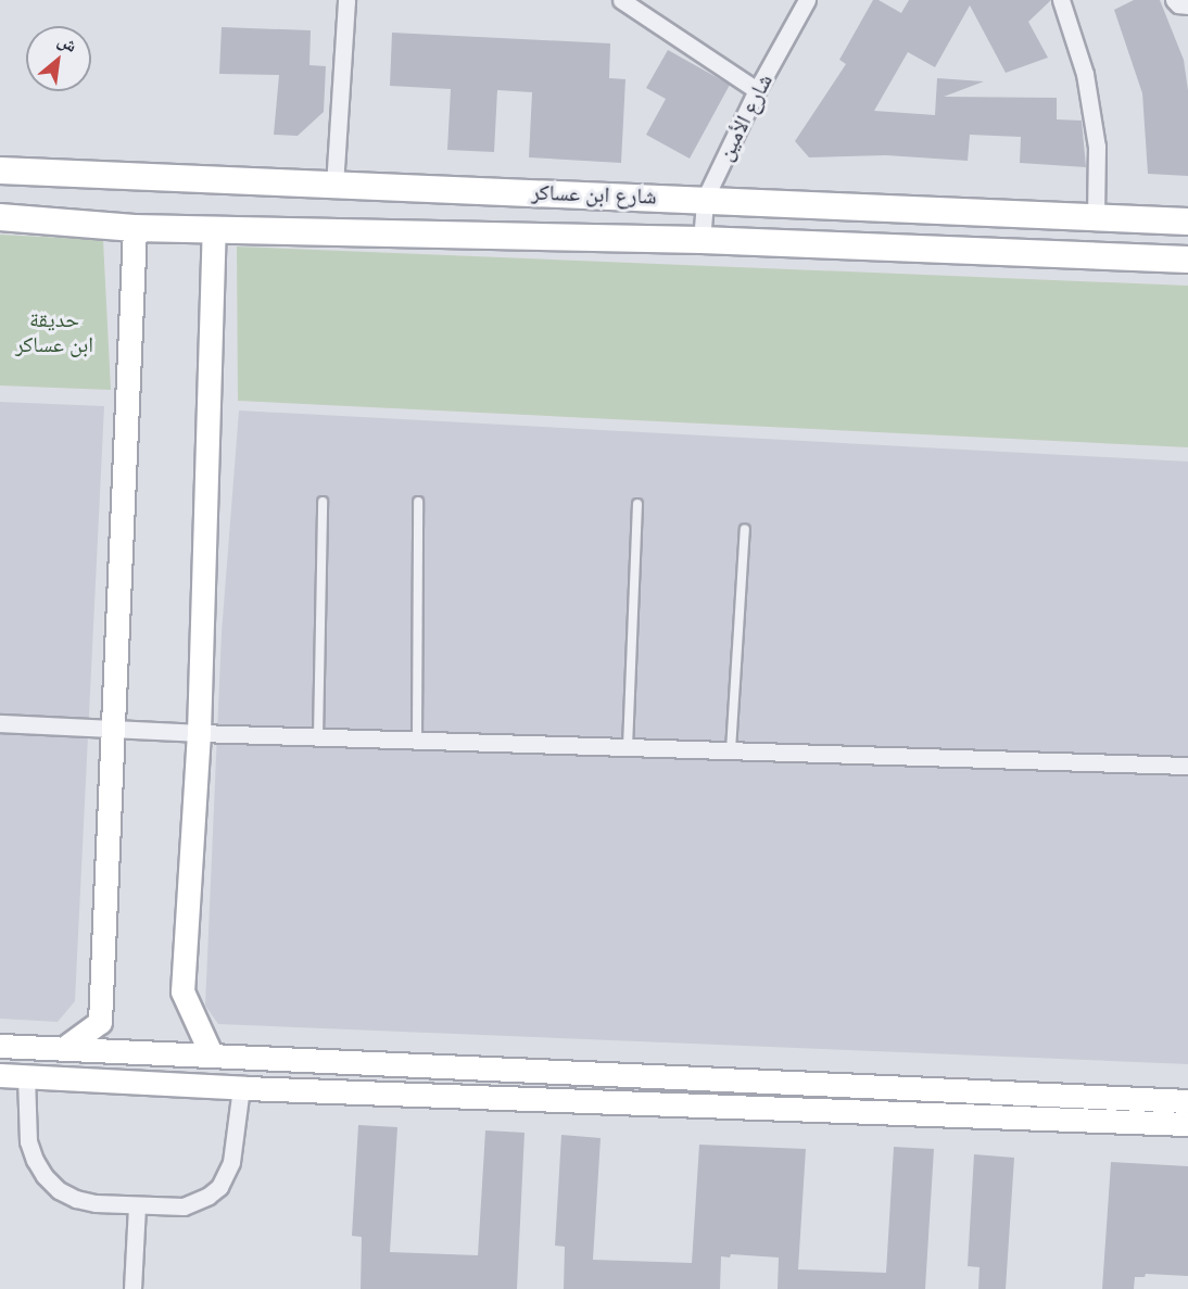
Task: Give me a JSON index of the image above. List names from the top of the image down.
{
  "streets": {
    "main road": ["شارع ابن عساكر"],
    "street": ["شارع الأمين"]
  },
  "crossings": [
    ["شارع الأمين", "شارع ابن عساكر"]
  ],
  "parks": ["حديقة ابن عساكر"],
  "north": "top right"
}
